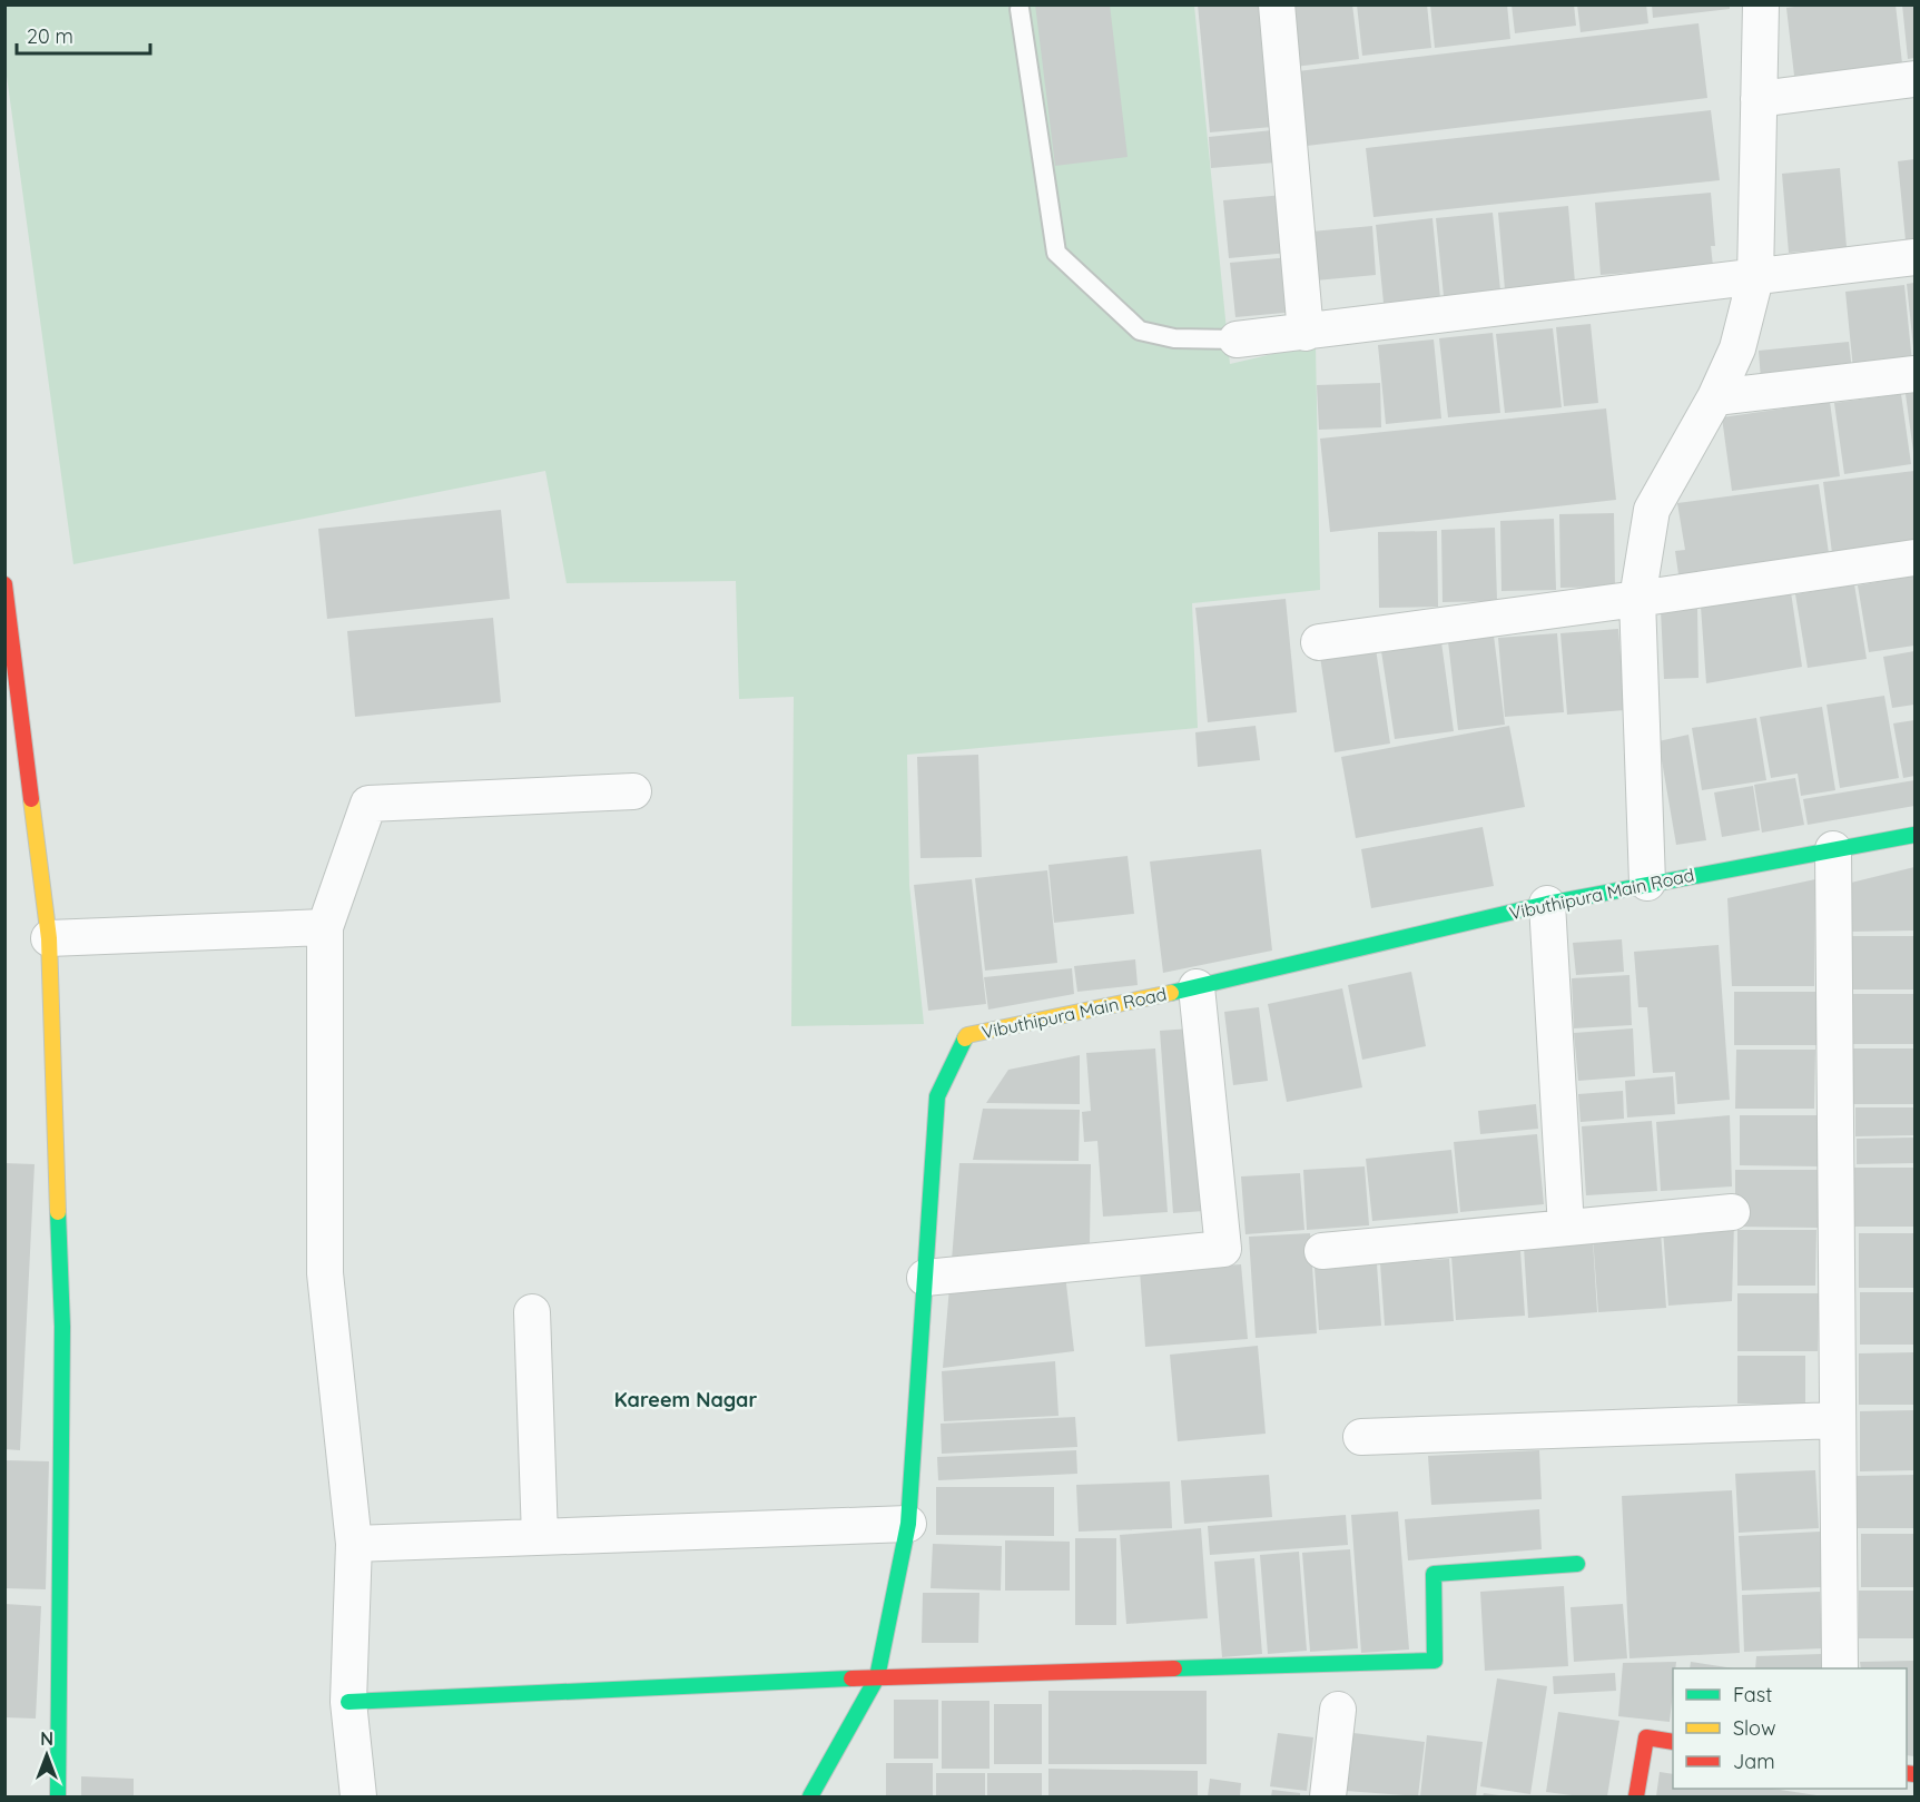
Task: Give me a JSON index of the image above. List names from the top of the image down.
{
  "streets": {
    "street": ["Vibuthipura Main Road"]
  },
  "districts": ["Kareem Nagar"],
  "legend": ["Fast", "Slow", "Jam"],
  "scale_bar": "20 m",
  "north": "top"
}
